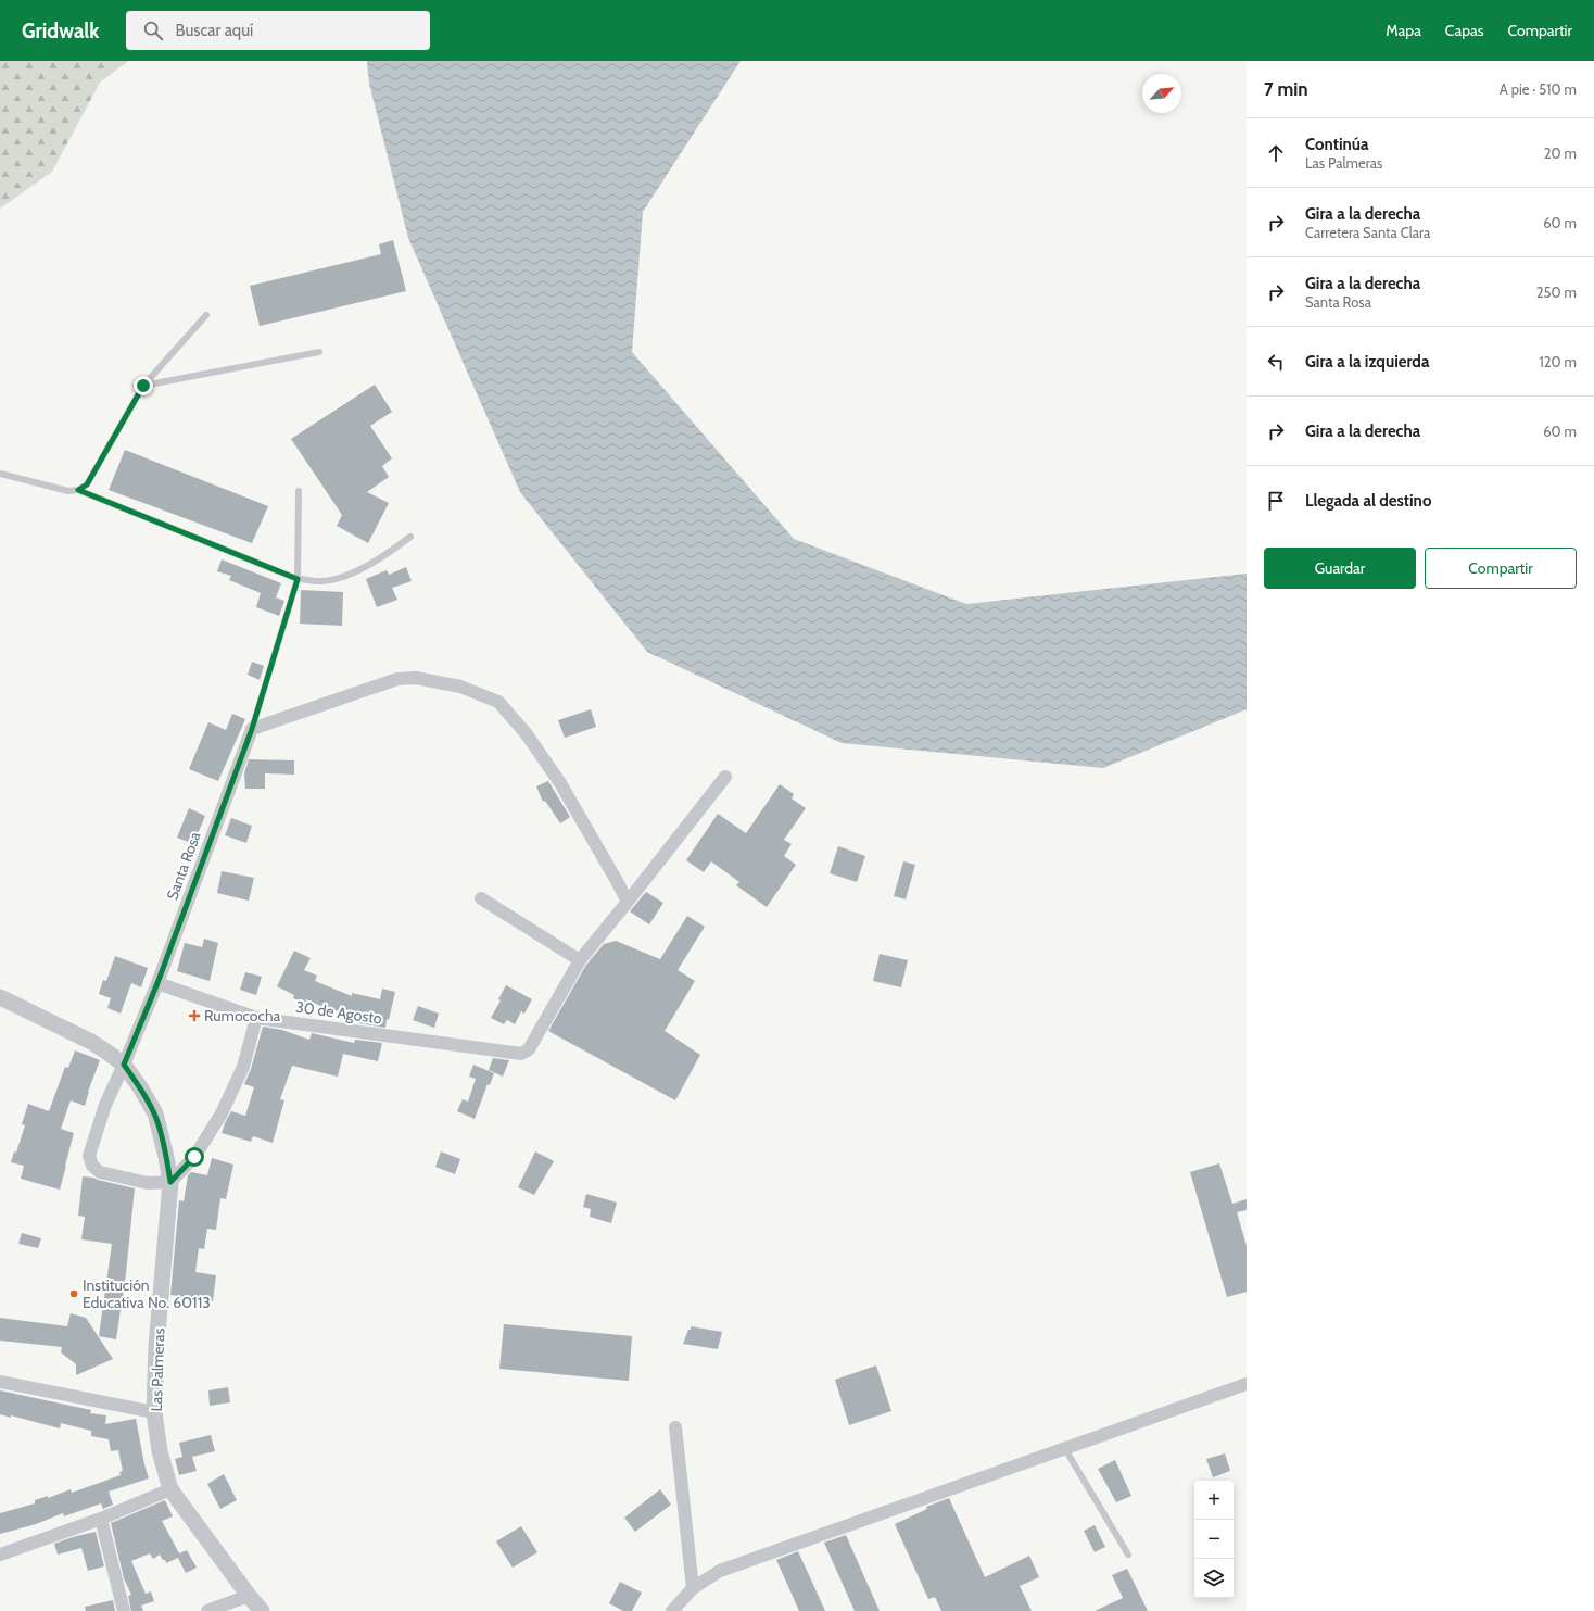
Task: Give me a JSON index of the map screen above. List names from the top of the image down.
{
  "streets": {
    "street": ["Santa Rosa", "30 de Agosto", "Las Palmeras"]
  },
  "crossings": [
    ["Santa Rosa", "30 de Agosto"],
    ["Santa Rosa", "Las Palmeras"]
  ],
  "places": {
    "health": ["Rumococha"],
    "other": ["Institución Educativa No. 60113"]
  },
  "north": "top right",
  "page": {
    "header": "Gridwalk",
    "search": "Buscar aquí",
    "nav": ["Mapa", "Capas", "Compartir"],
    "heading": ["7 min", "A pie · 510 m"],
    "list": [
      ["Continúa", "Las Palmeras", "20 m"],
      ["Gira a la derecha", "Carretera Santa Clara", "60 m"],
      ["Gira a la derecha", "Santa Rosa", "250 m"],
      ["Gira a la izquierda", "120 m"],
      ["Gira a la derecha", "60 m"],
      "Llegada al destino"
    ],
    "buttons": ["Guardar", "Compartir"],
    "map_buttons": ["+", "−"]
  }
}
